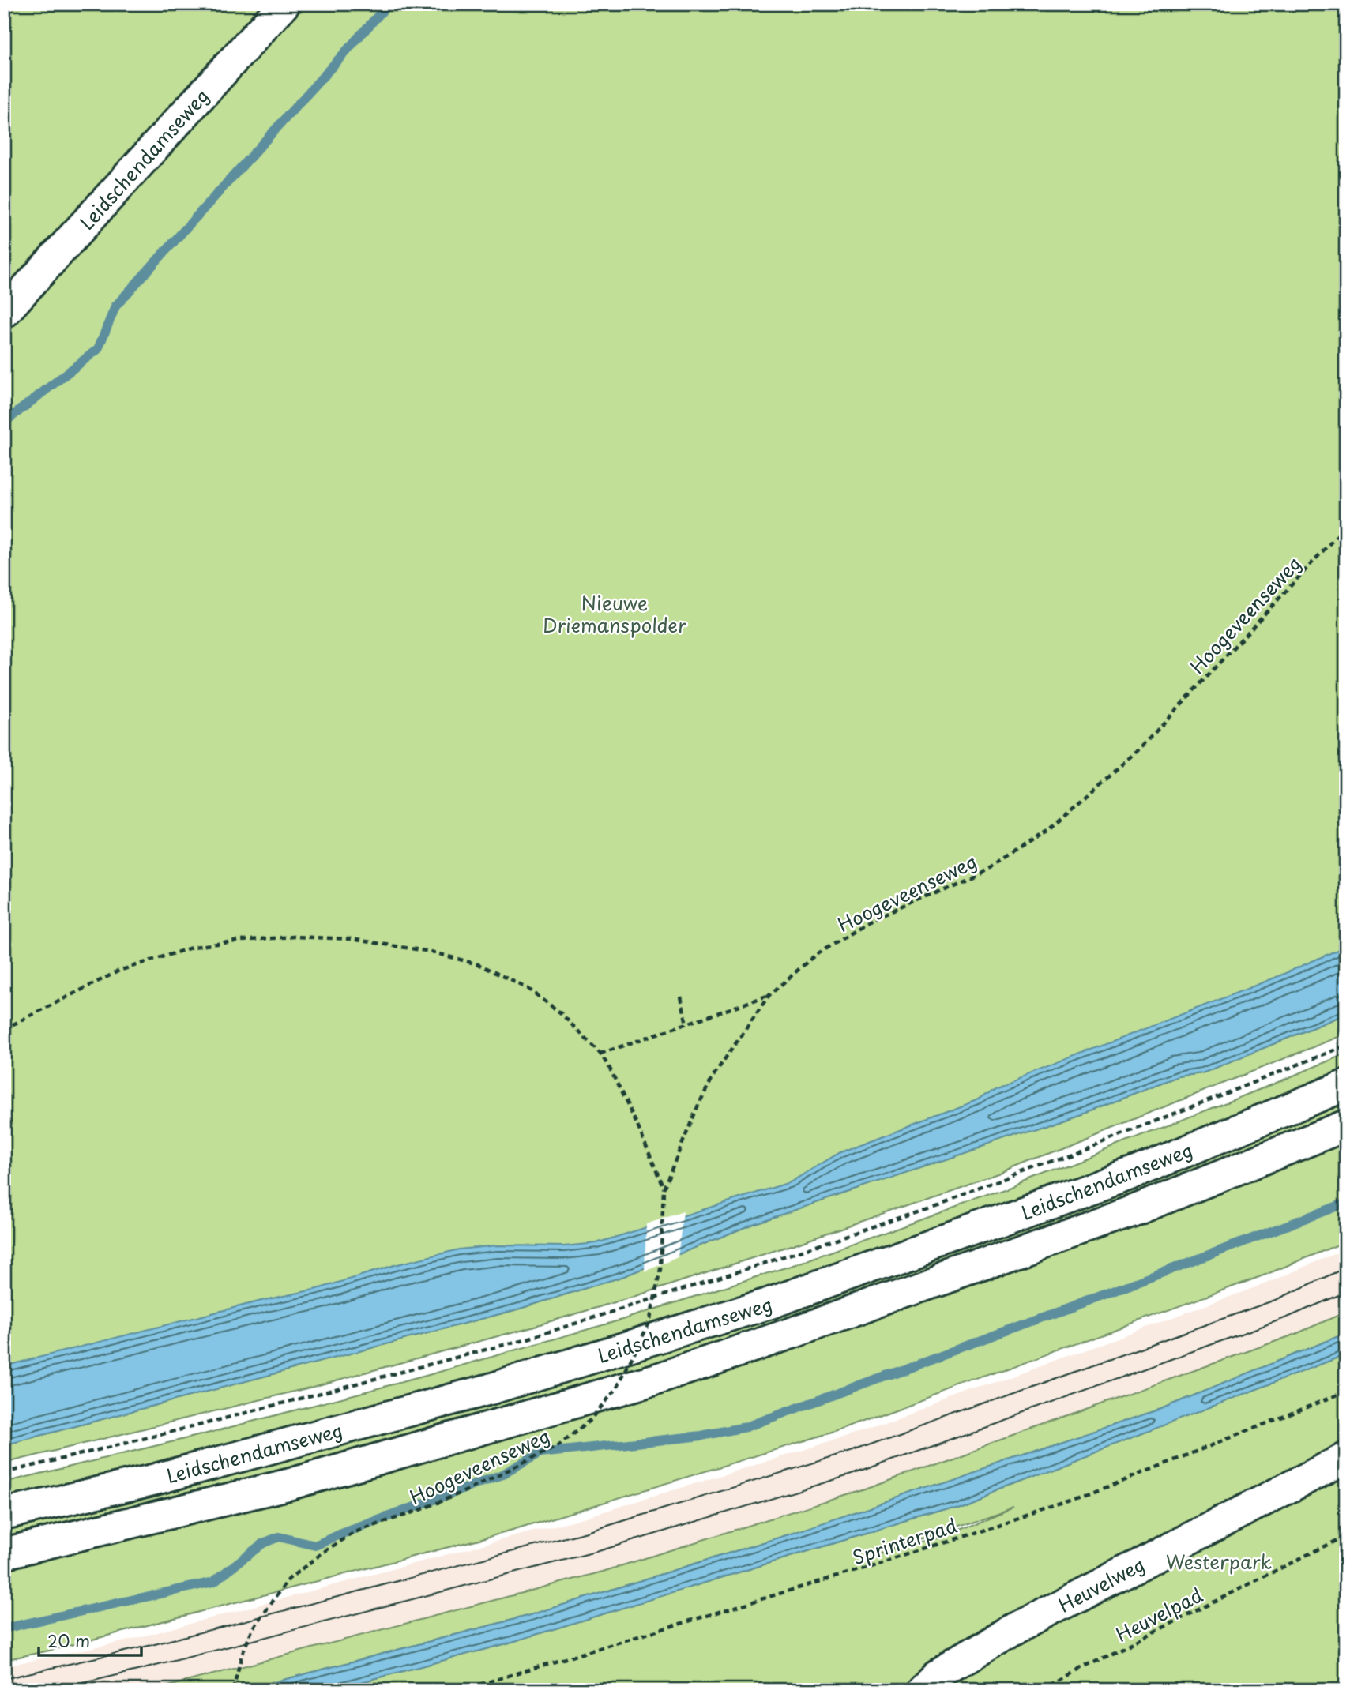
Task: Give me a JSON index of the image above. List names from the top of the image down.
{
  "streets": {
    "main road": ["Leidschendamseweg", "Heuvelweg"],
    "path": ["Hoogeveenseweg", "Sprinterpad", "Heuvelpad"]
  },
  "parks": ["Nieuwe Driemanspolder", "Westerpark"],
  "scale_bar": "20 m"
}
